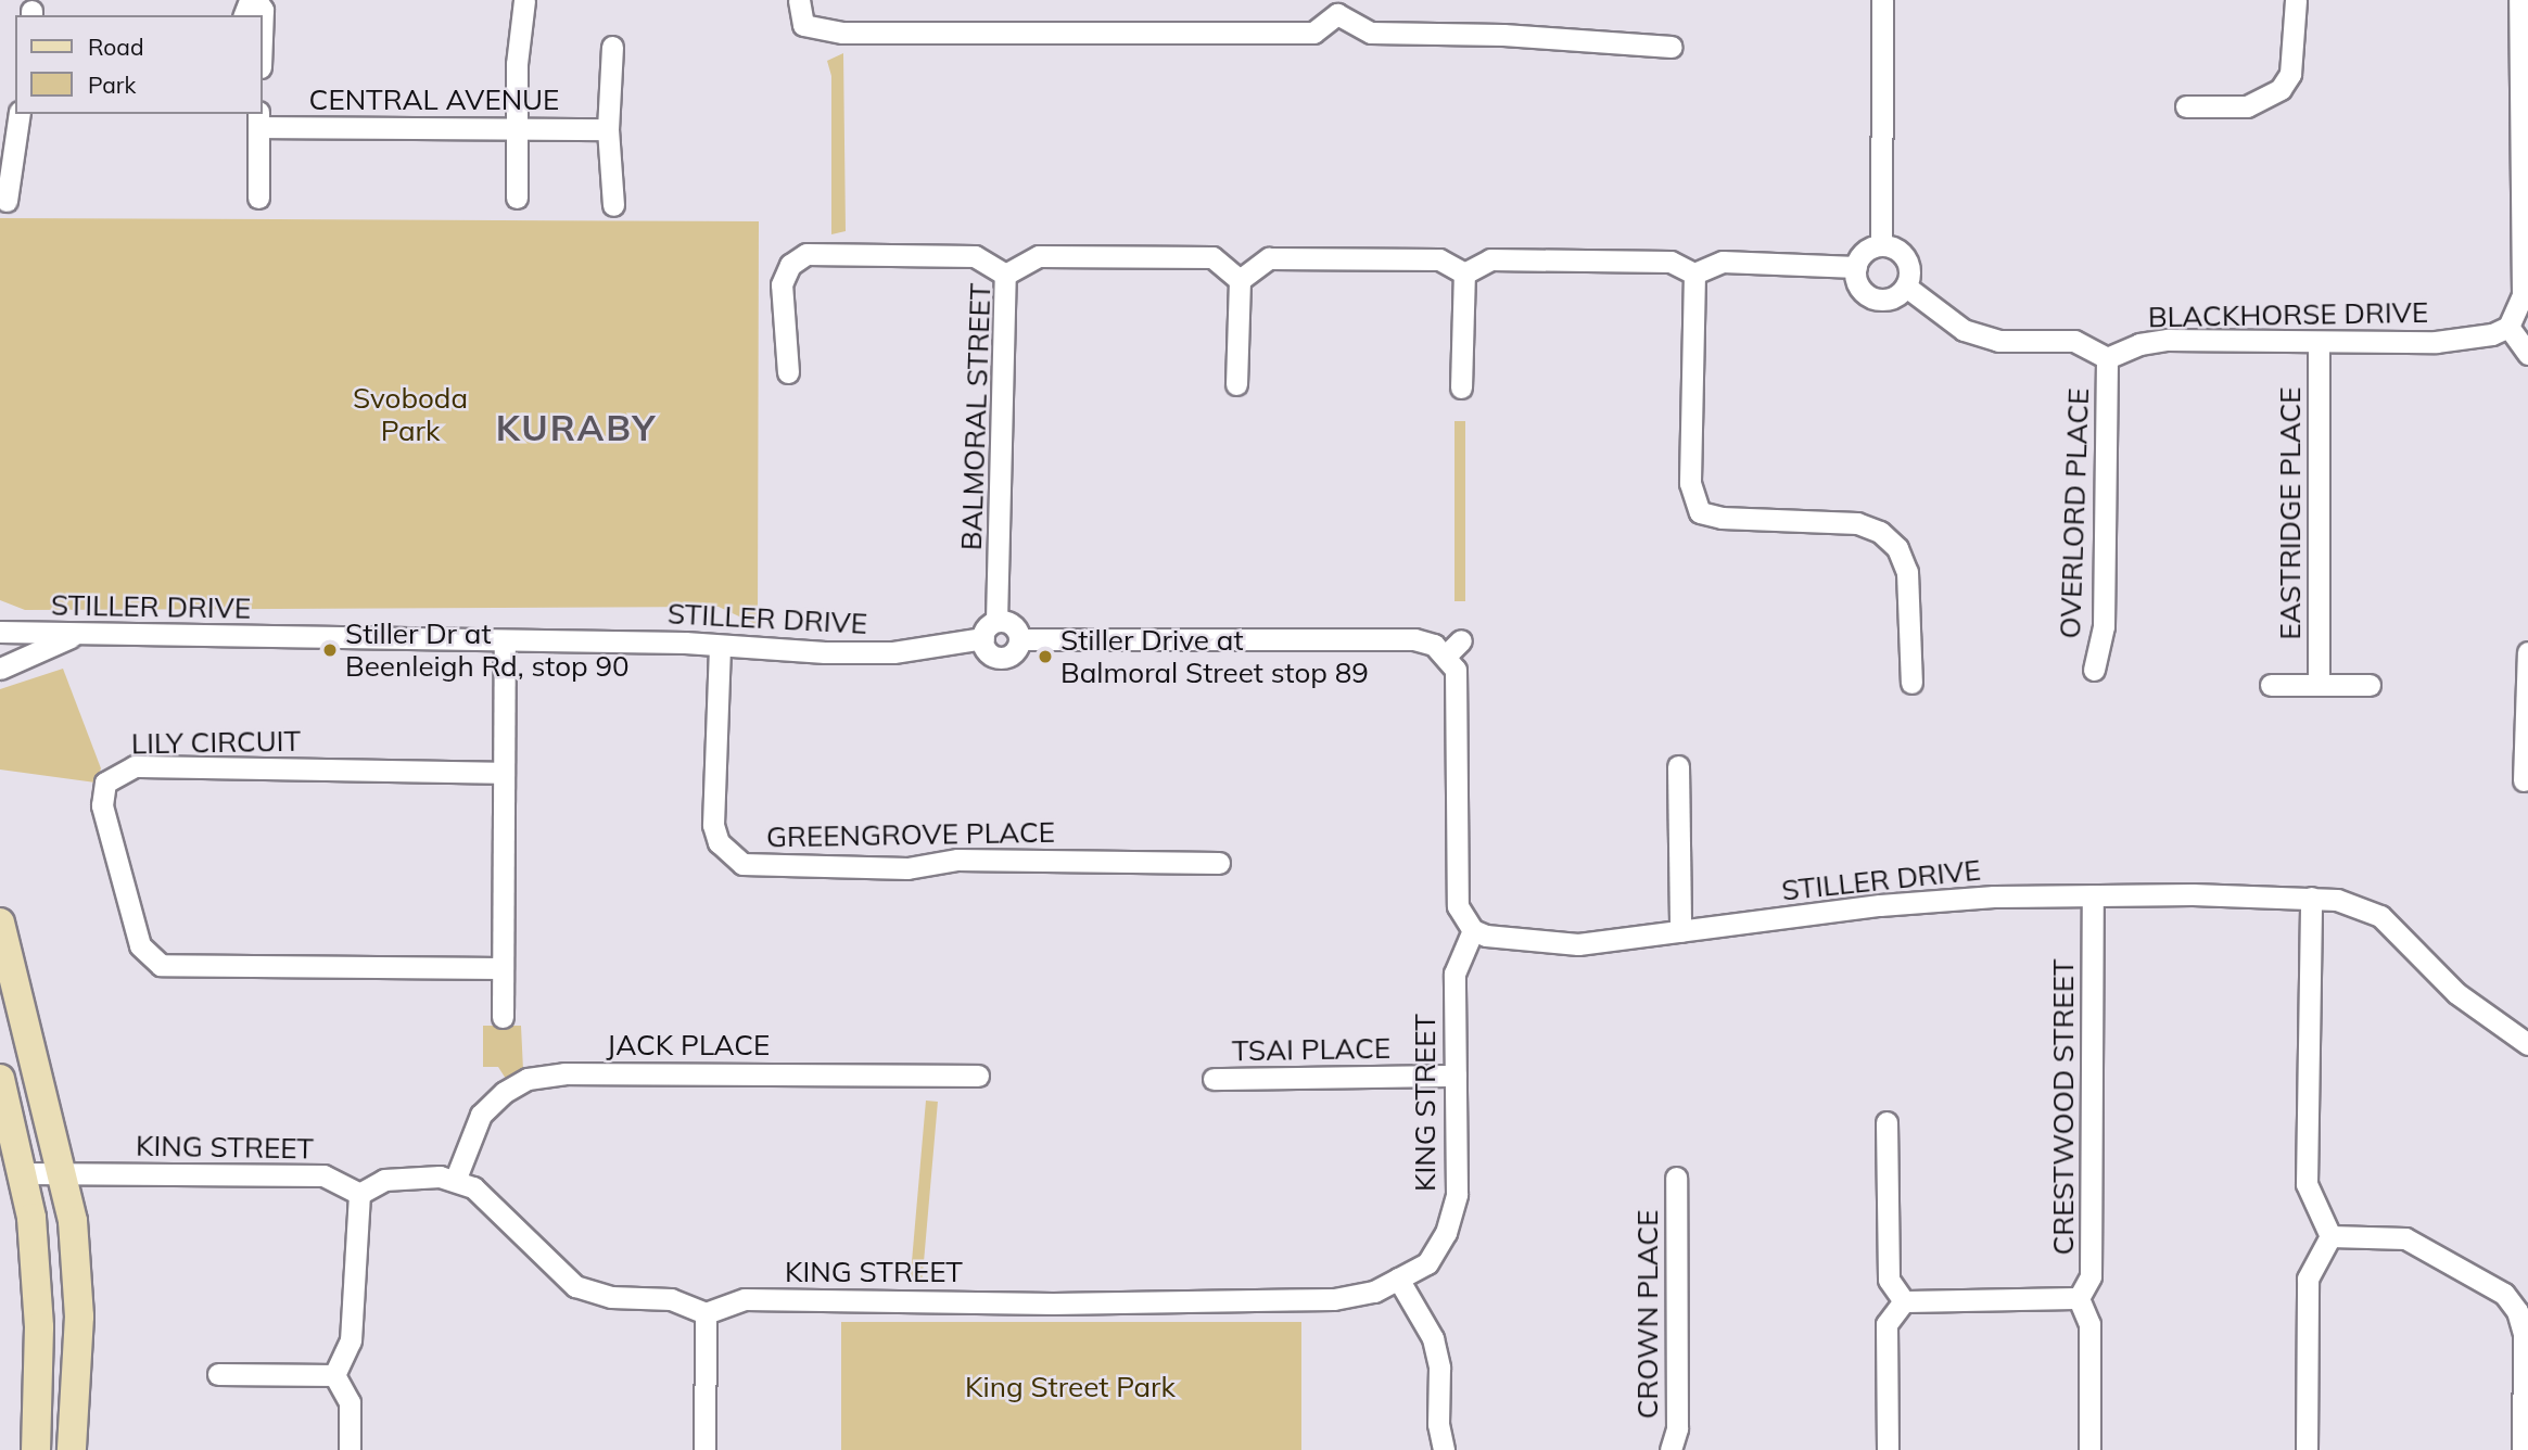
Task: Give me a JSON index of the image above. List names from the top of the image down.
{
  "streets": {
    "street": [
      "CENTRAL AVENUE",
      "BLACKHORSE DRIVE",
      "BALMORAL STREET",
      "OVERLORD PLACE",
      "EASTRIDGE PLACE",
      "STILLER DRIVE",
      "LILY CIRCUIT",
      "GREENGROVE PLACE",
      "JACK PLACE",
      "TSAI PLACE",
      "KING STREET",
      "CRESTWOOD STREET",
      "CROWN PLACE"
    ]
  },
  "crossings": [
    ["BLACKHORSE DRIVE", "OVERLORD PLACE"],
    ["BLACKHORSE DRIVE", "EASTRIDGE PLACE"],
    ["BALMORAL STREET", "STILLER DRIVE"],
    ["STILLER DRIVE", "GREENGROVE PLACE"],
    ["STILLER DRIVE", "KING STREET"],
    ["STILLER DRIVE", "CRESTWOOD STREET"],
    ["TSAI PLACE", "KING STREET"]
  ],
  "districts": ["KURABY"],
  "parks": ["Svoboda Park", "King Street Park"],
  "places": ["Stiller Dr at Beenleigh Rd, stop 90", "Stiller Drive at Balmoral Street stop 89"],
  "legend": ["Road", "Park"]
}
